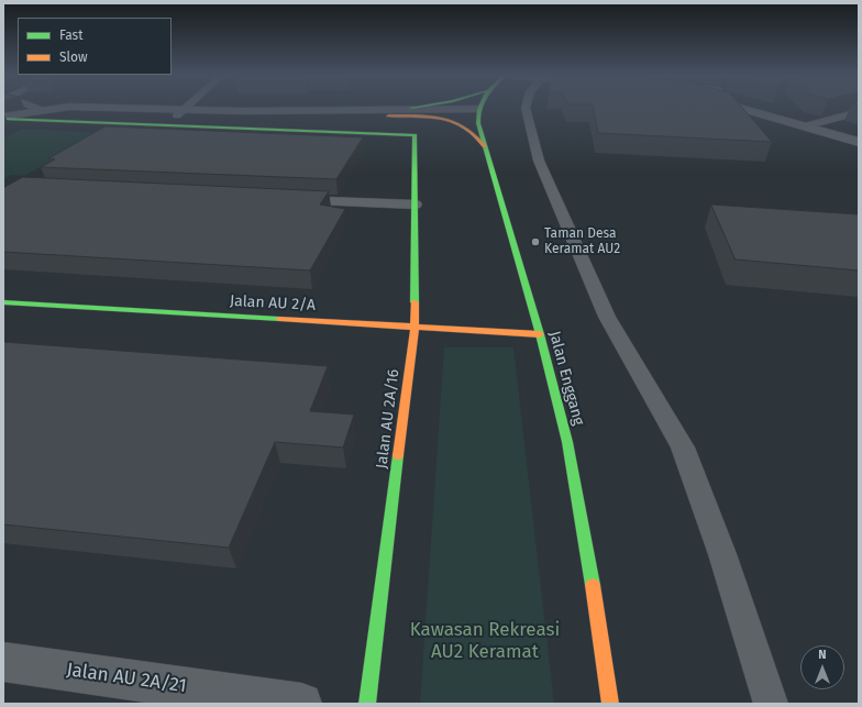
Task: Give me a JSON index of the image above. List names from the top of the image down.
{
  "streets": {
    "street": [
      "Jalan AU 2/A",
      "Jalan Enggang",
      "Jalan AU 2A/16",
      "Jalan AU 2A/21"
    ]
  },
  "crossings": [
    ["Jalan AU 2/A", "Jalan Enggang"],
    ["Jalan AU 2/A", "Jalan AU 2A/16"]
  ],
  "parks": ["Kawasan Rekreasi AU2 Keramat"],
  "places": ["Taman Desa Keramat AU2"],
  "legend": ["Fast", "Slow"],
  "north": "top"
}
